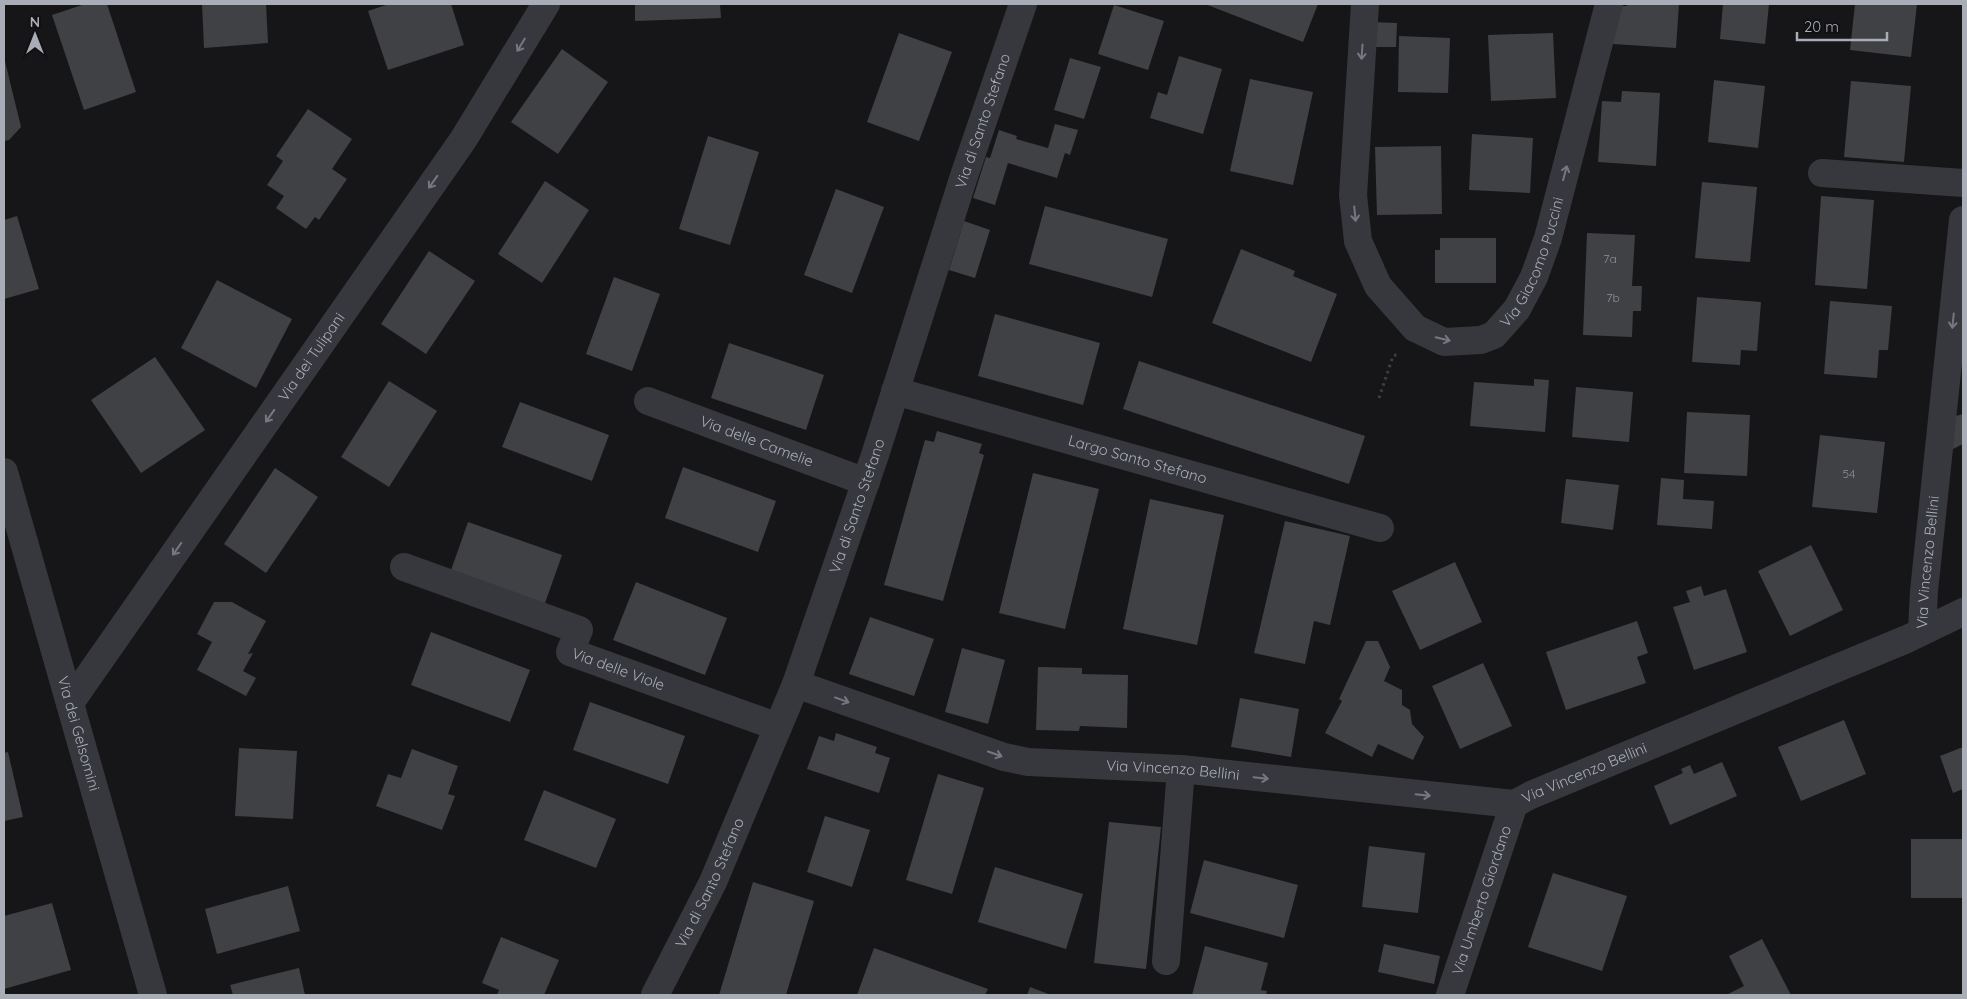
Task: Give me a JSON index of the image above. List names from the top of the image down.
{
  "streets": {
    "street": [
      "Via di Santo Stefano",
      "Via Giacomo Puccini",
      "Via dei Tulipani",
      "Via delle Camelie",
      "Largo Santo Stefano",
      "Via Vincenzo Bellini",
      "Via delle Viole",
      "Via dei Gelsomini",
      "Via Umberto Giordano"
    ]
  },
  "crossings": [
    ["Via di Santo Stefano", "Via delle Camelie"],
    ["Via di Santo Stefano", "Largo Santo Stefano"],
    ["Via di Santo Stefano", "Via Vincenzo Bellini"],
    ["Via di Santo Stefano", "Via delle Viole"],
    ["Via dei Tulipani", "Via dei Gelsomini"],
    ["Via Vincenzo Bellini", "Via Umberto Giordano"]
  ],
  "one_way": ["Via dei Tulipani"],
  "house_numbers": ["7a", "7b", "54"],
  "scale_bar": "20 m",
  "north": "top"
}
